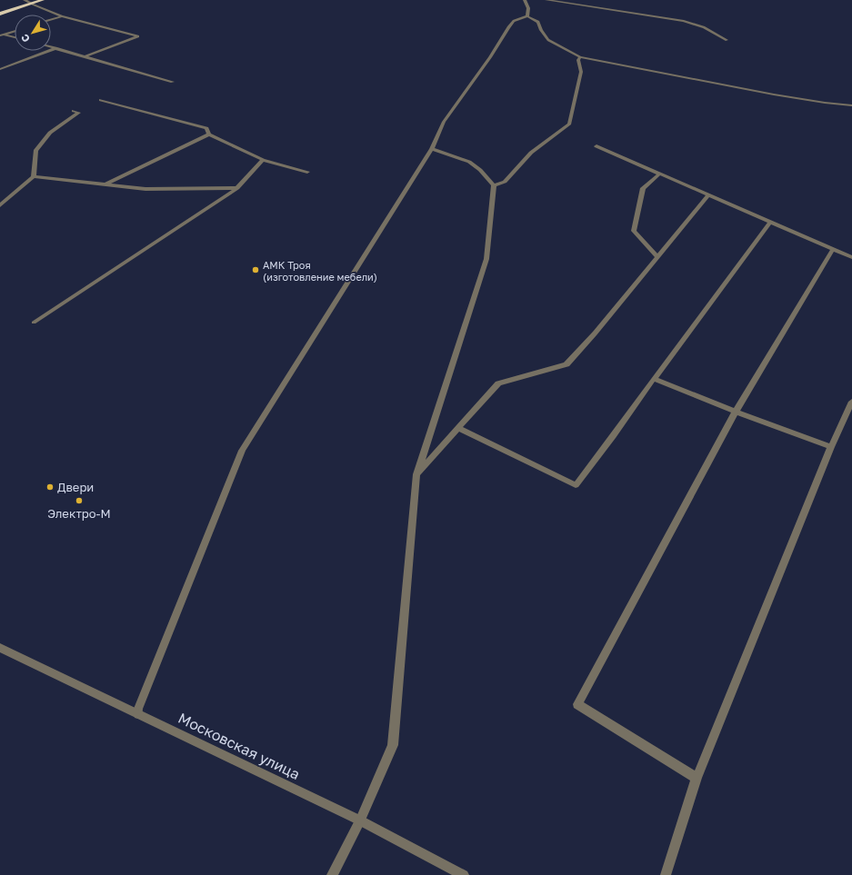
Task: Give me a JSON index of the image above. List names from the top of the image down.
{
  "streets": {
    "street": ["Московская улица"]
  },
  "places": ["АМК Троя (изготовление мебели)", "Двери", "Электро-М"],
  "north": "bottom left"
}
